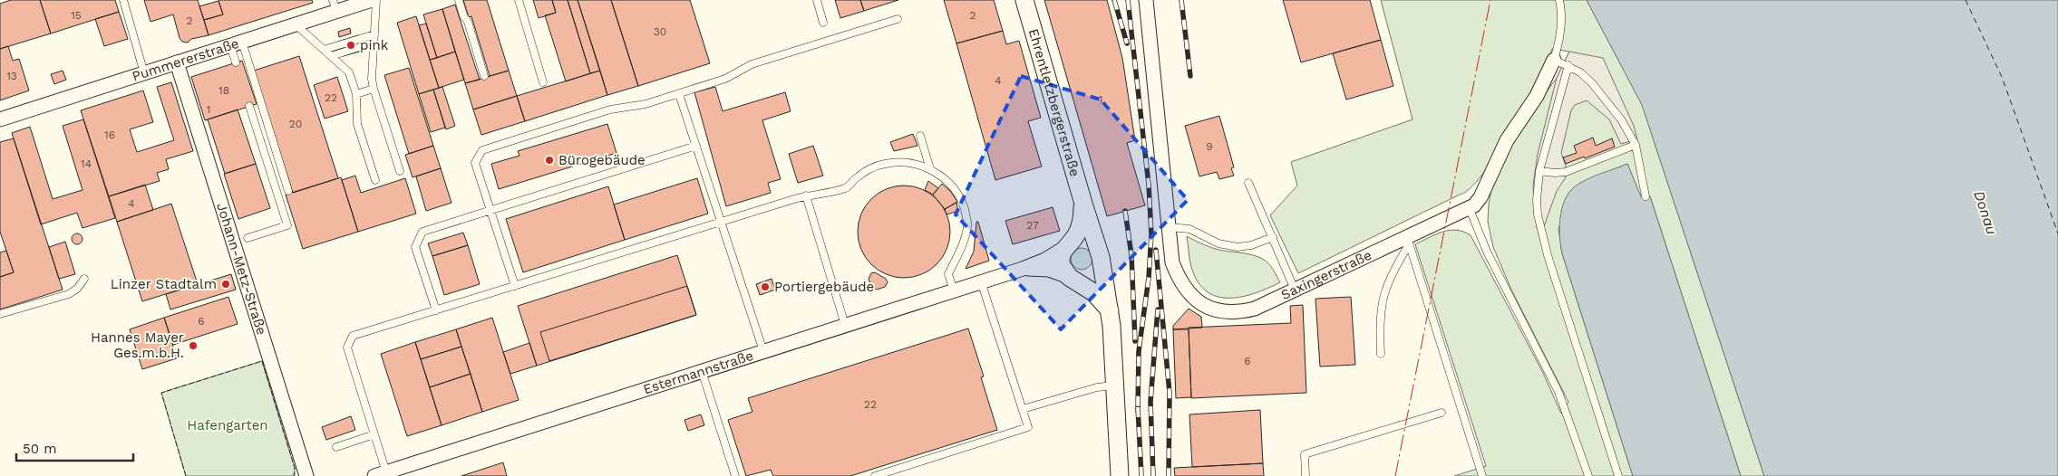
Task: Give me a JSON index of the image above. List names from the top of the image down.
{
  "streets": {
    "street": [
      "Pummererstraße",
      "Ehrentletzbergerstraße",
      "Johann-Metz-Straße",
      "Saxingerstraße",
      "Estermannstraße"
    ]
  },
  "crossings": [
    ["Pummererstraße", "Johann-Metz-Straße"],
    ["Ehrentletzbergerstraße", "Estermannstraße"]
  ],
  "water": ["Donau"],
  "parks": ["Hafengarten"],
  "places": [
    "pink",
    "Bürogebäude",
    "Linzer Stadtalm",
    "Portiergebäude",
    "Hannes Mayer Ges.m.b.H."
  ],
  "house_numbers": [
    "15",
    "2",
    "2",
    "30",
    "13",
    "4",
    "18",
    "22",
    "1",
    "1",
    "20",
    "16",
    "9",
    "14",
    "4",
    "27",
    "6",
    "6",
    "22"
  ],
  "scale_bar": "50 m"
}
